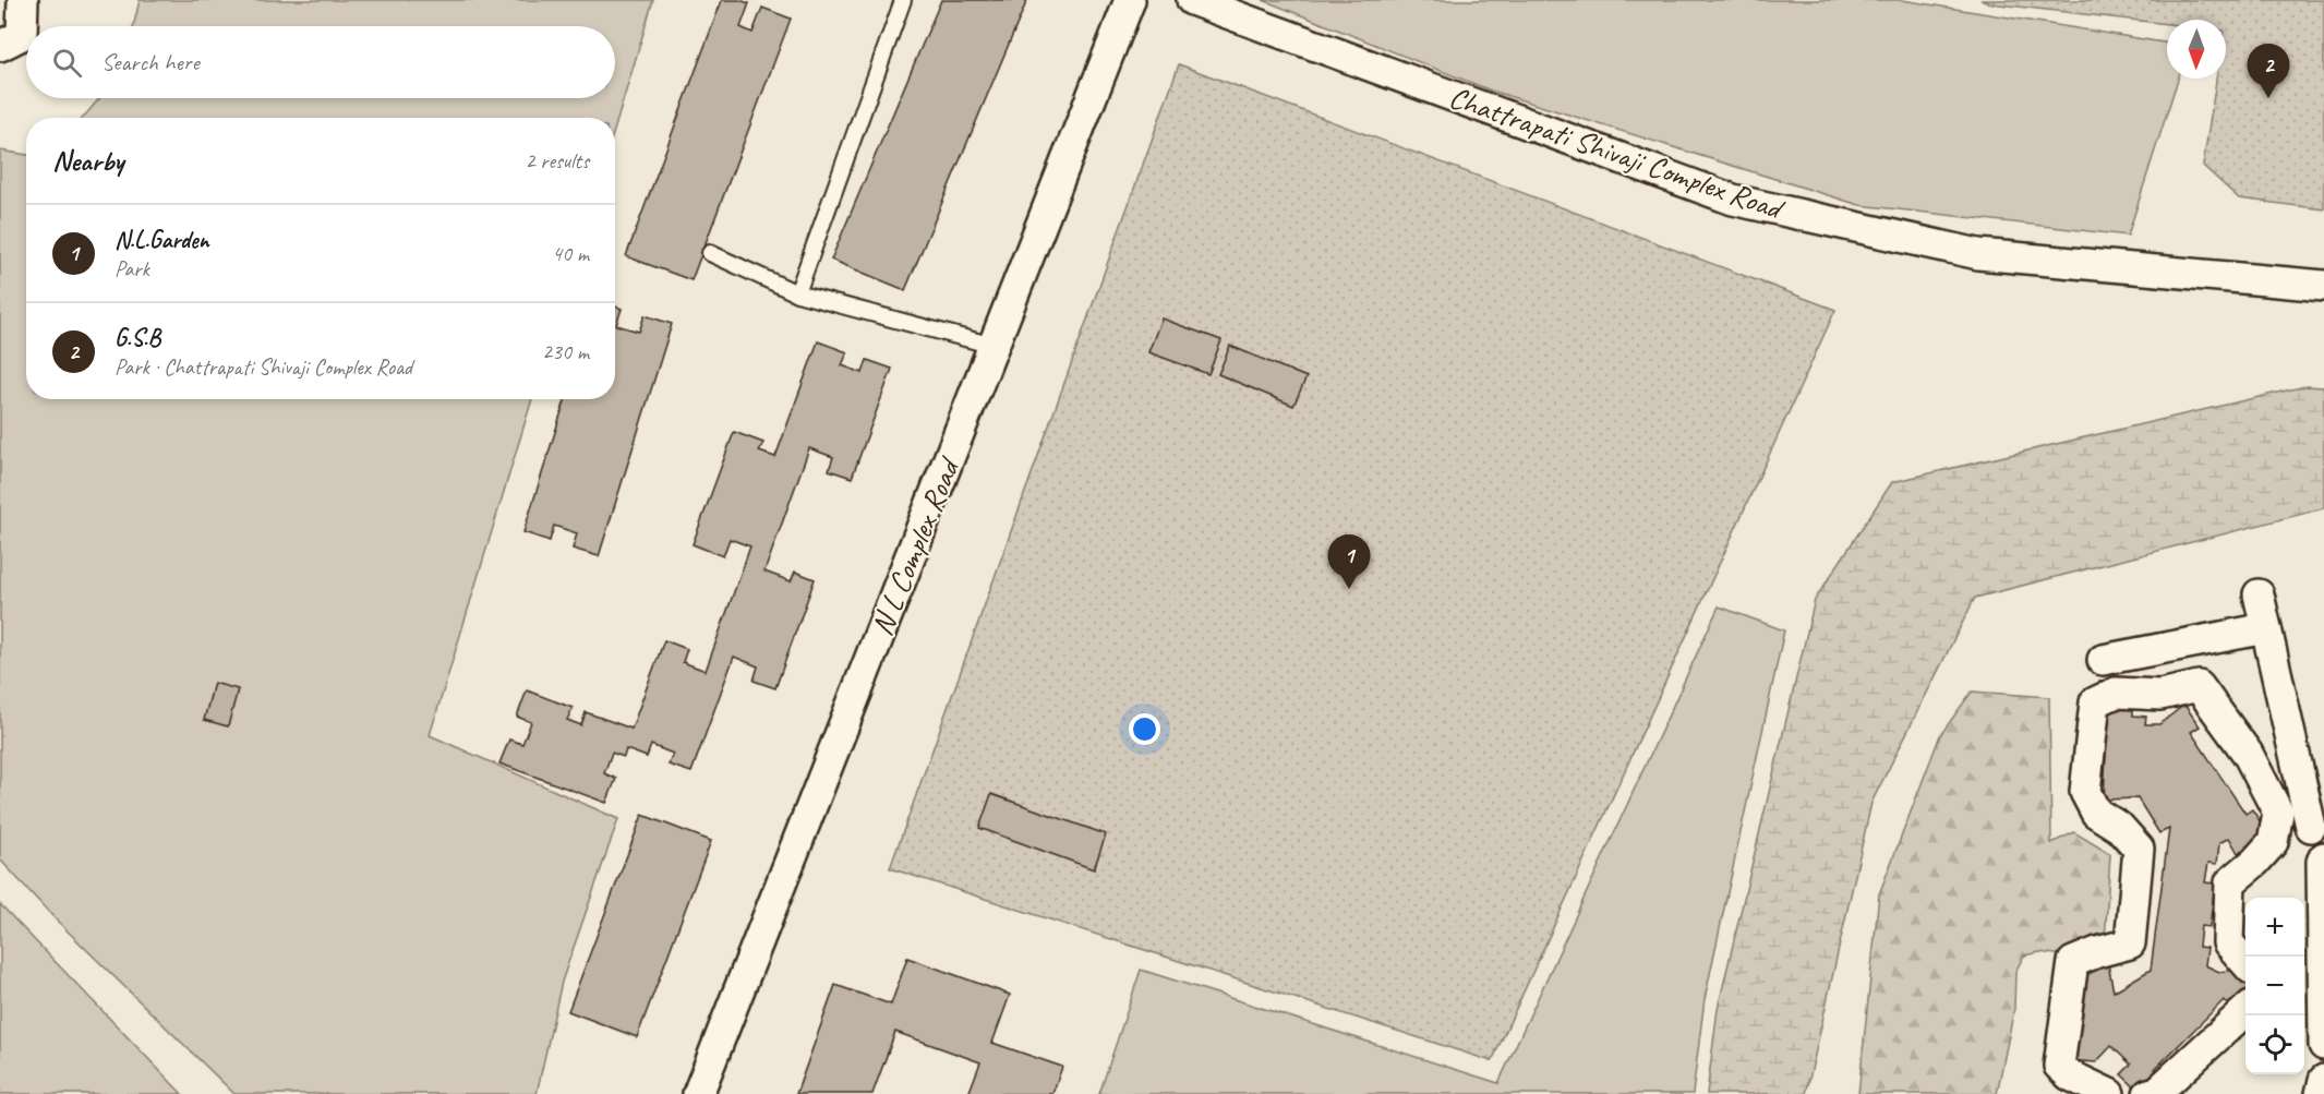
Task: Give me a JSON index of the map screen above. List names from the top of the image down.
{
  "streets": {
    "street": ["Chattrapati Shivaji Complex Road", "N L Complex Road"]
  },
  "north": "bottom",
  "page": {
    "search": "Search here",
    "pins": ["2", "1"],
    "heading": ["Nearby", "2 results"],
    "list": [
      {
        "mark": "1",
        "name": "N.L.Garden",
        "note": "Park",
        "value": "40 m"
      },
      {
        "mark": "2",
        "name": "G.S.B",
        "note": "Park · Chattrapati Shivaji Complex Road",
        "value": "230 m"
      }
    ],
    "map_buttons": ["+", "−"]
  }
}
